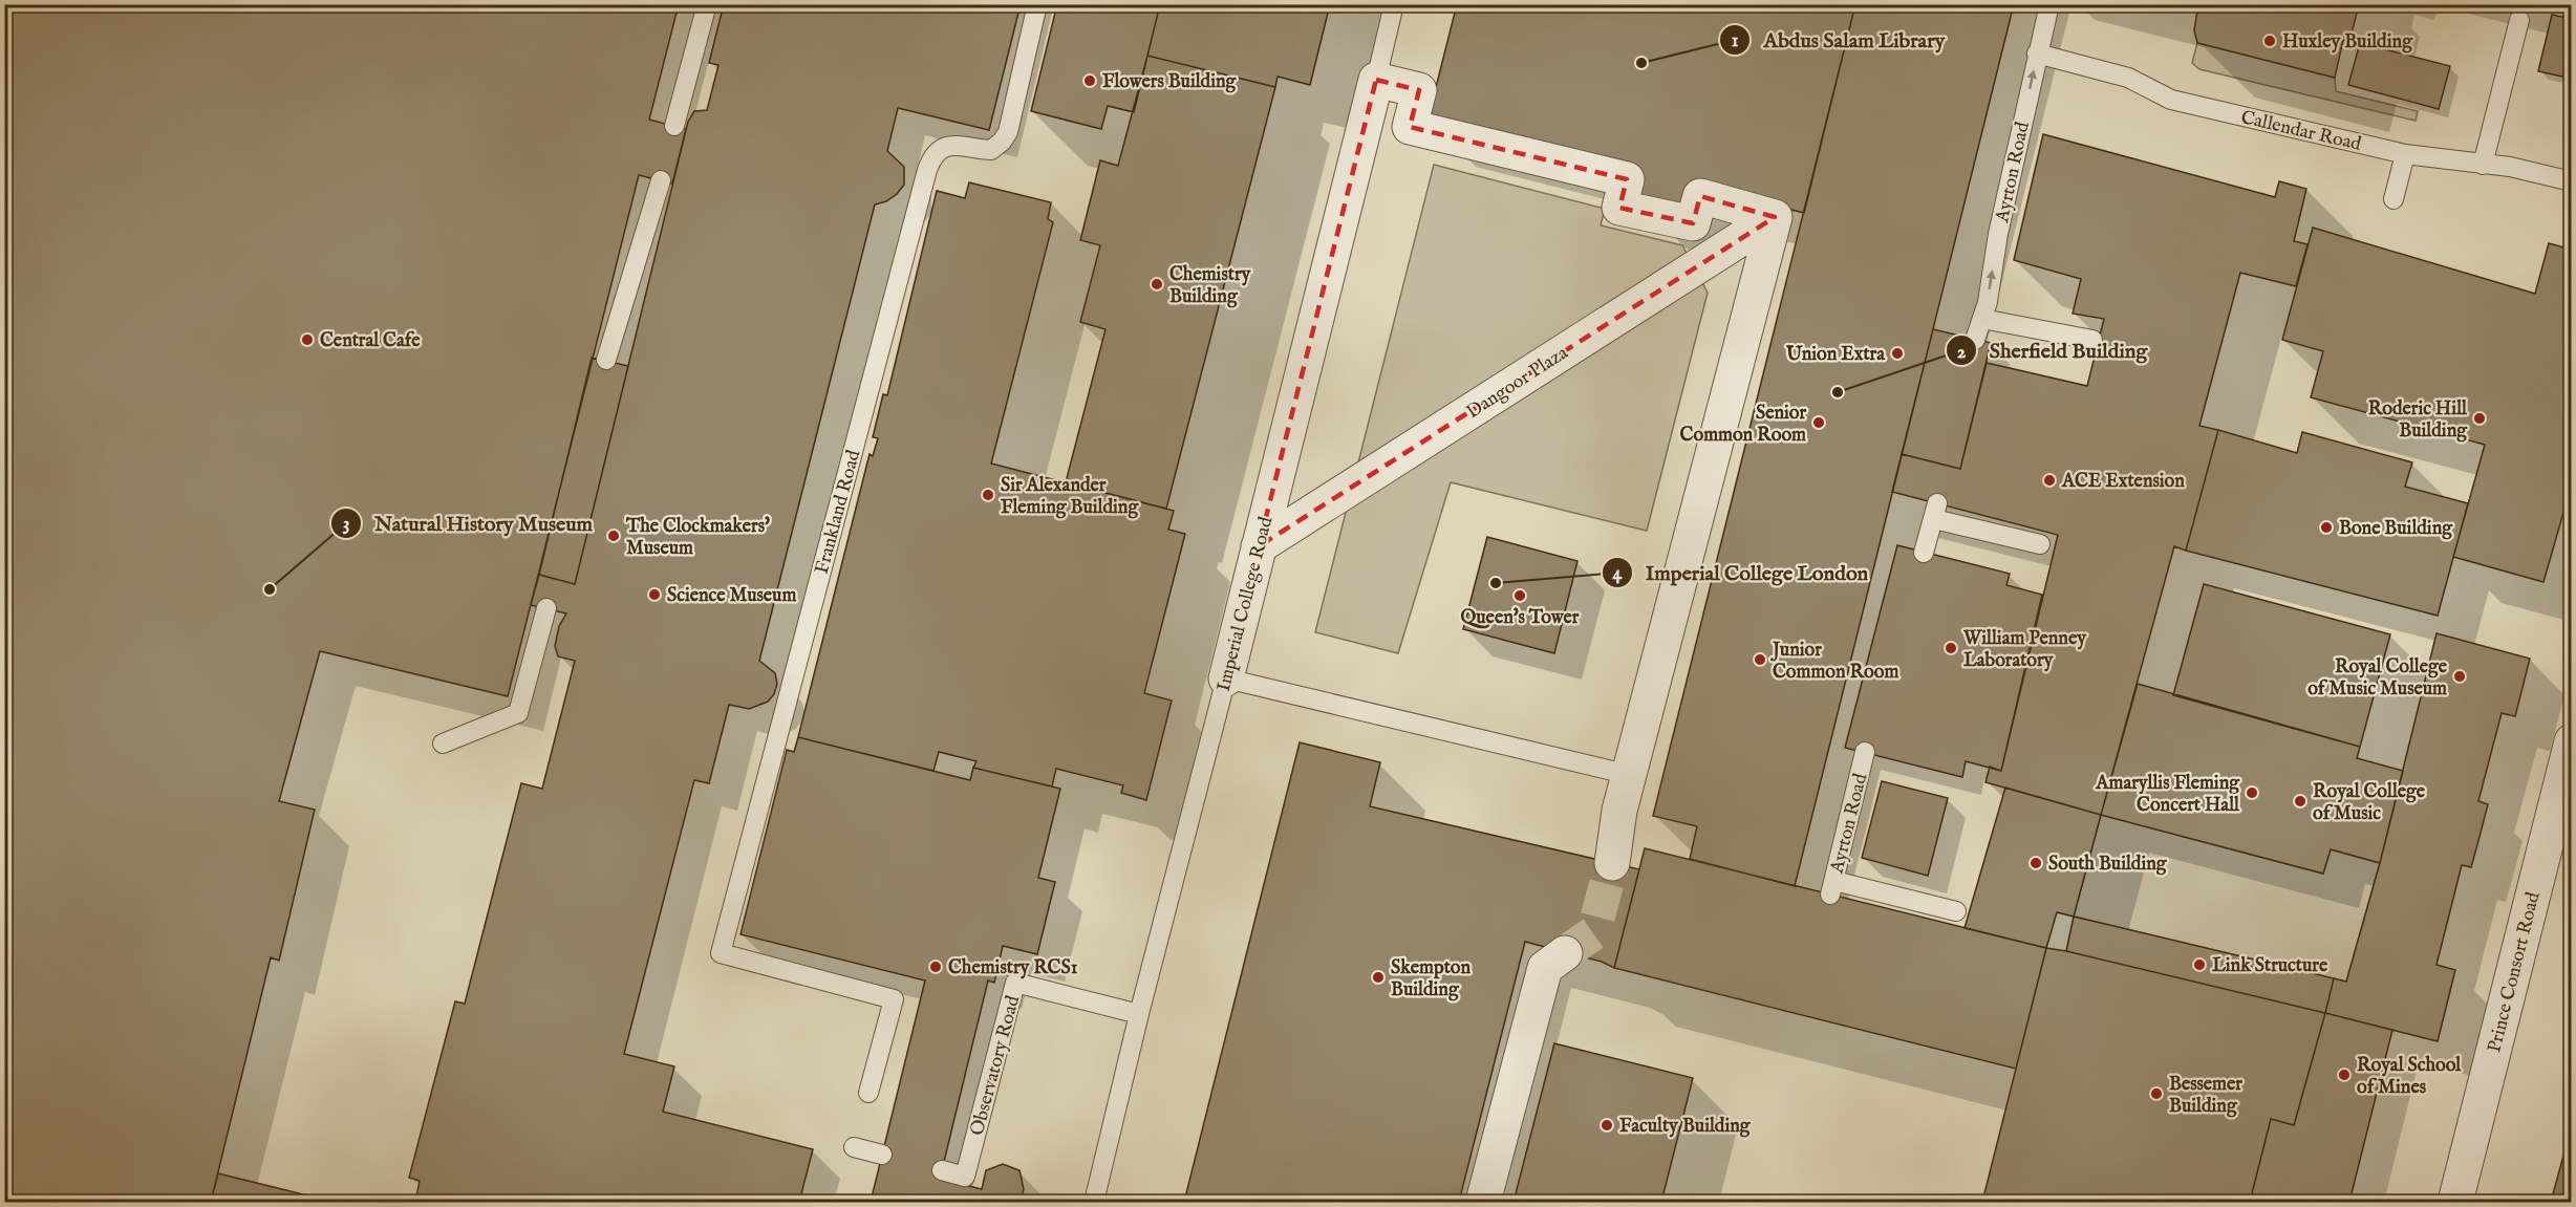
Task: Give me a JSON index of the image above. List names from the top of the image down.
{
  "streets": {
    "street": ["Dangoor Plaza", "Imperial College Road", "Prince Consort Road"],
    "lane": [
      "Callendar Road",
      "Ayrton Road",
      "Frankland Road",
      "Observatory Road"
    ]
  },
  "crossings": [
    ["Callendar Road", "Ayrton Road"],
    ["Dangoor Plaza", "Imperial College Road"],
    ["Imperial College Road", "Observatory Road"]
  ],
  "one_way": ["Ayrton Road"],
  "places": [
    "Huxley Building",
    "Abdus Salam Library",
    "Flowers Building",
    "Chemistry Building",
    "Central Cafe",
    "Union Extra",
    "Sherfield Building",
    "Roderic Hill Building",
    "Senior Common Room",
    "ACE Extension",
    "Sir Alexander Fleming Building",
    "Bone Building",
    "The Clockmakers' Museum",
    "Imperial College London",
    "Natural History Museum",
    "Science Museum",
    "Queen's Tower",
    "William Penney Laboratory",
    "Junior Common Room",
    "Royal College of Music Museum",
    "Amaryllis Fleming Concert Hall",
    "Royal College of Music",
    "South Building",
    "Link Structure",
    "Chemistry RCS1",
    "Skempton Building",
    "Royal School of Mines",
    "Bessemer Building",
    "Faculty Building"
  ]
}
